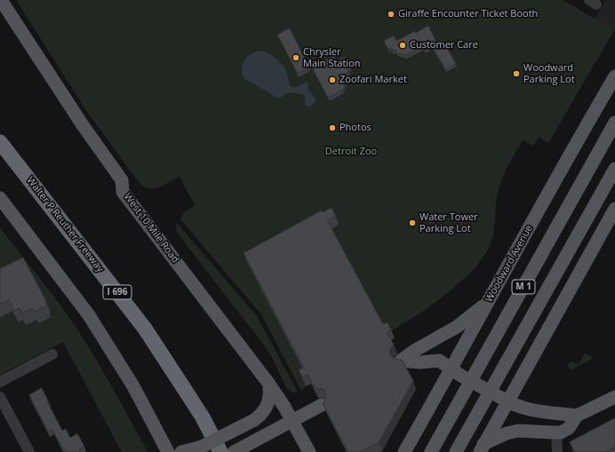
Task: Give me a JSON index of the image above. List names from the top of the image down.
{
  "streets": {
    "highway": ["Walter P Reuther Freeway", "I 696"],
    "main road": ["West 10 Mile Road", "Woodward Avenue", "M 1"]
  },
  "parks": ["Detroit Zoo"],
  "places": [
    "Giraffe Encounter Ticket Booth",
    "Customer Care",
    "Chrysler Main Station",
    "Woodward Parking Lot",
    "Zoofari Market",
    "Photos",
    "Water Tower Parking Lot"
  ]
}
